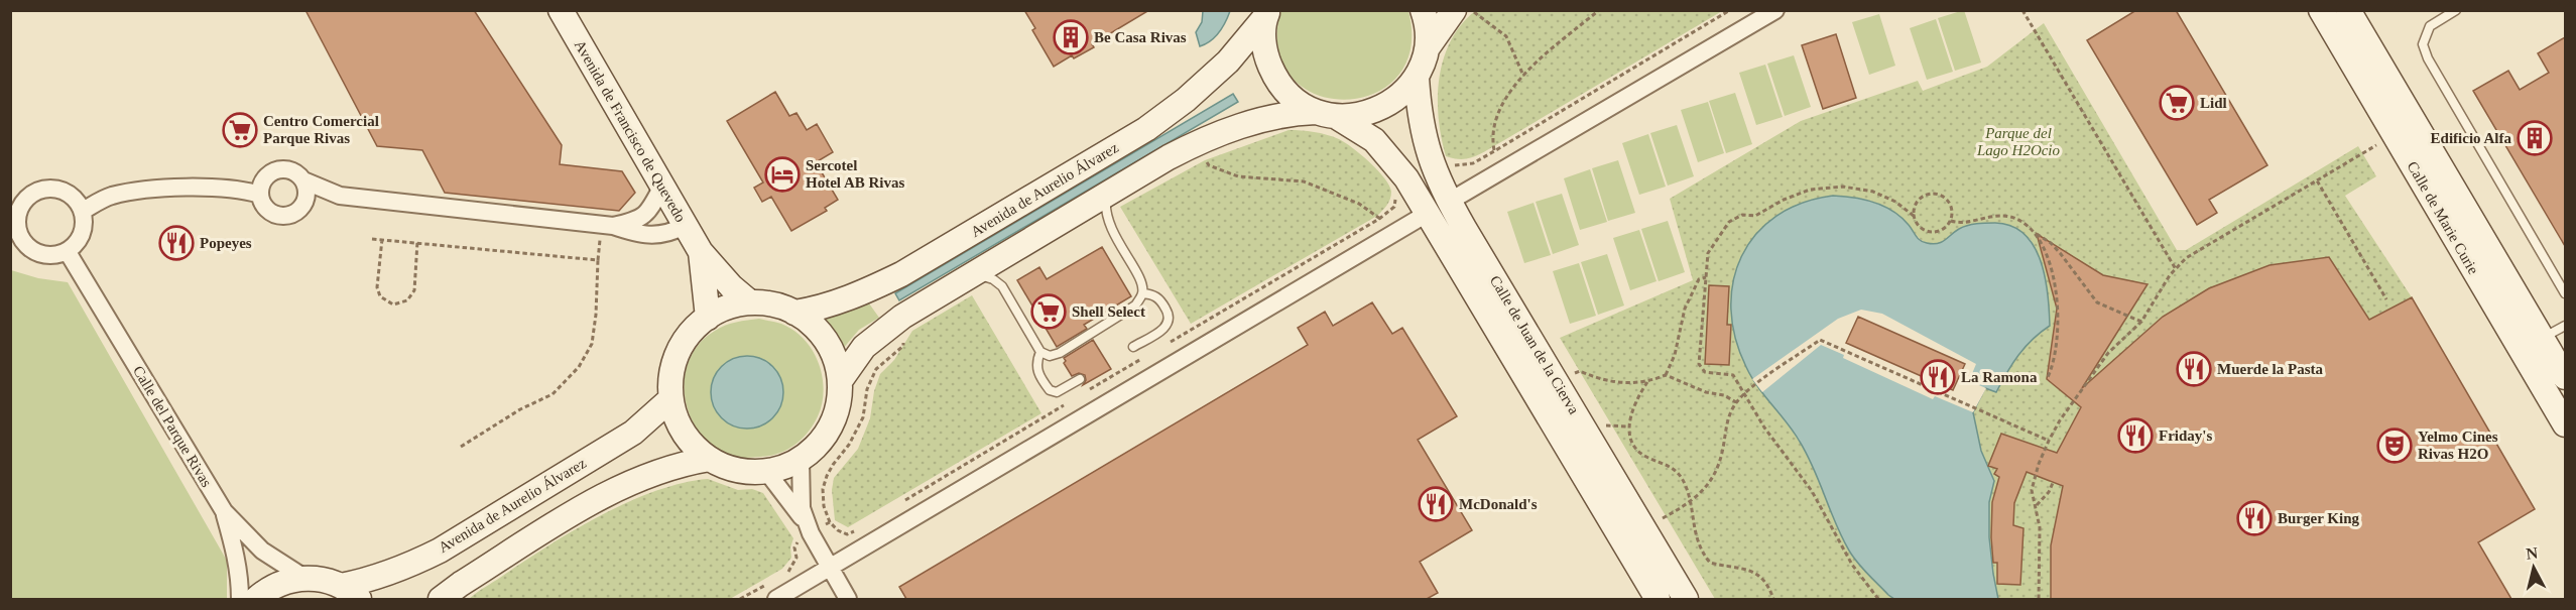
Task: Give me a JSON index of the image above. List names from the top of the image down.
{
  "streets": {
    "main road": [
      "Avenida de Francisco de Quevedo",
      "Avenida de Aurelio Álvarez",
      "Calle de Marie Curie",
      "Calle de Juan de la Cierva"
    ],
    "street": ["Calle del Parque Rivas"]
  },
  "crossings": [
    ["Avenida de Francisco de Quevedo", "Avenida de Aurelio Álvarez"],
    ["Avenida de Aurelio Álvarez", "Calle de Juan de la Cierva"]
  ],
  "parks": ["Parque del Lago H2Ocio"],
  "places": {
    "building": ["Be Casa Rivas", "Edificio Alfa"],
    "supermarket": ["Lidl", "Centro Comercial Parque Rivas", "Shell Select"],
    "hotel": ["Sercotel Hotel AB Rivas"],
    "restaurant": [
      "Popeyes",
      "Muerde la Pasta",
      "La Ramona",
      "Friday's",
      "McDonald's",
      "Burger King"
    ],
    "theatre": ["Yelmo Cines Rivas H2O"]
  },
  "north": "top"
}
